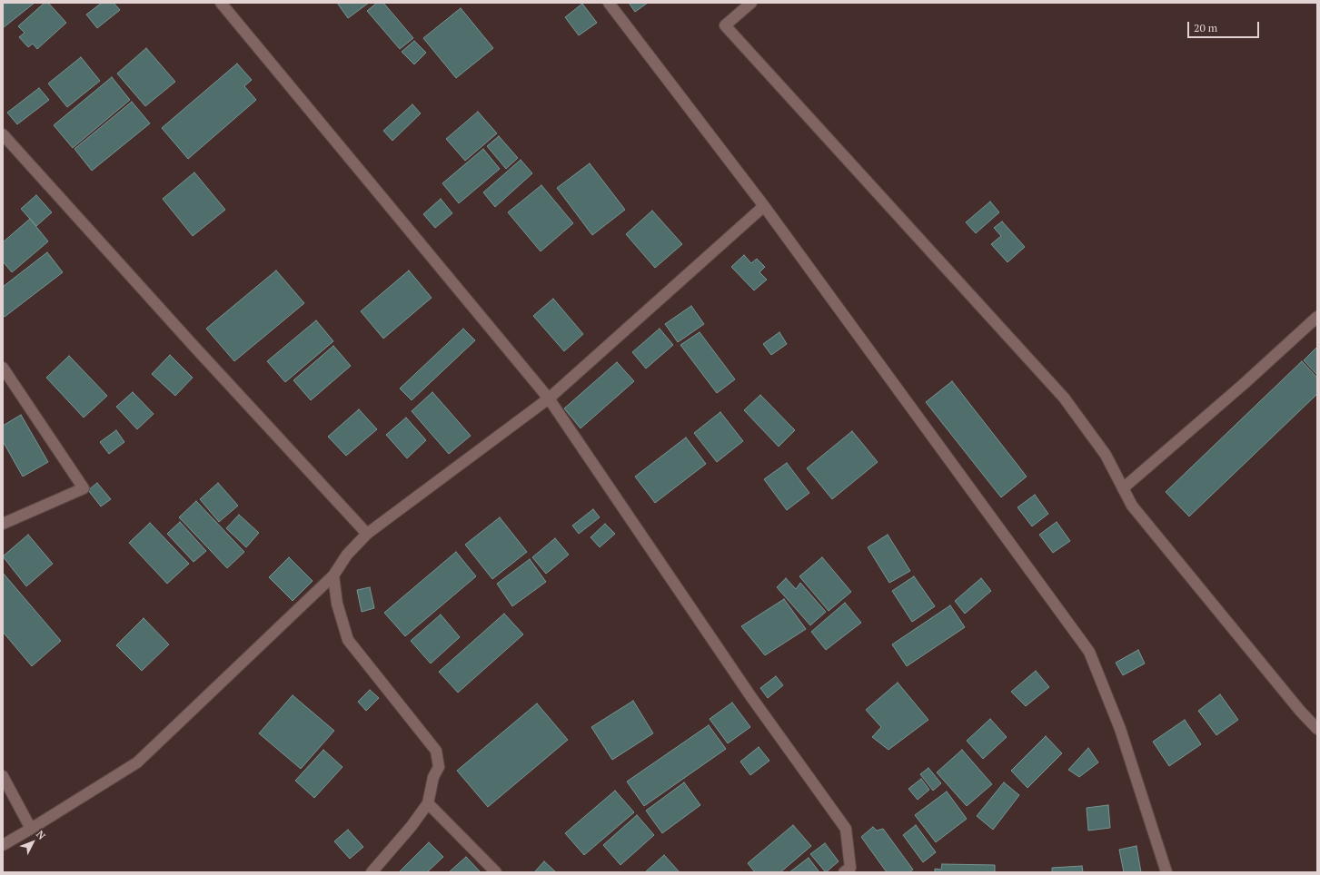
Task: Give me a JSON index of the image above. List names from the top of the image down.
{
  "scale_bar": "20 m",
  "north": "top right"
}
